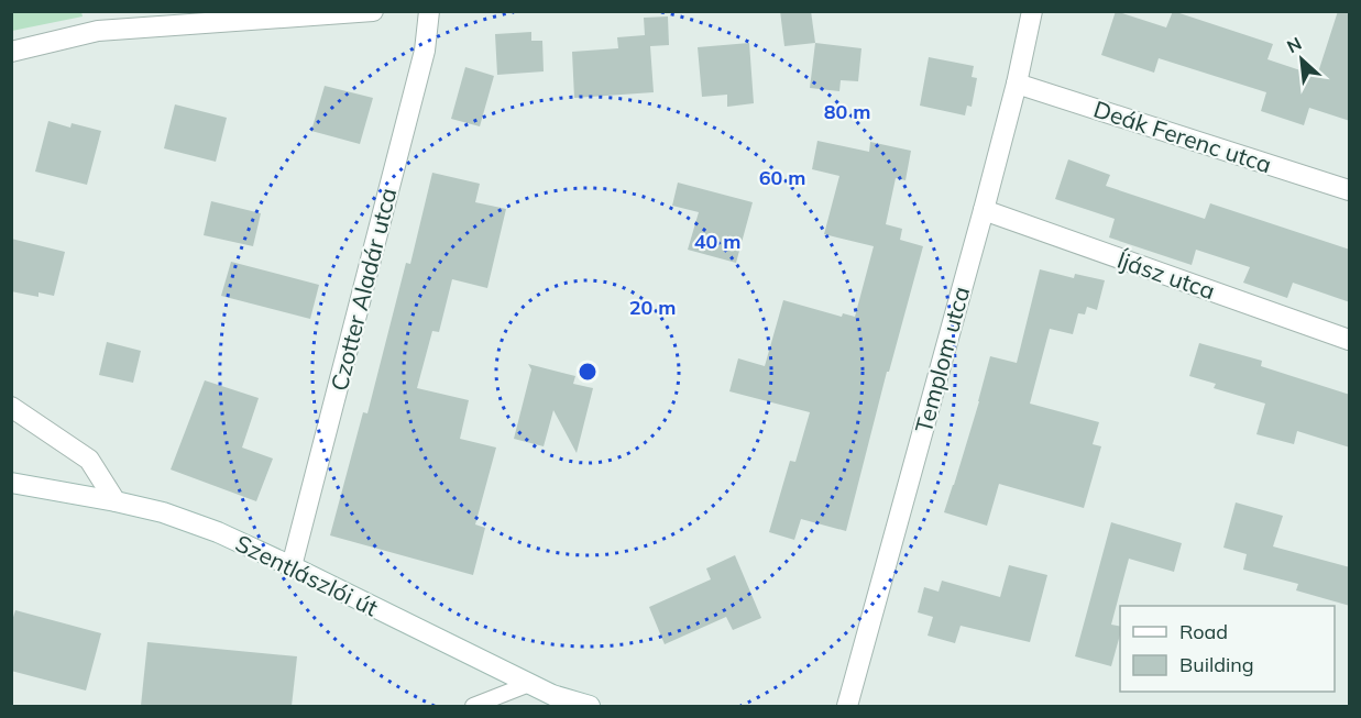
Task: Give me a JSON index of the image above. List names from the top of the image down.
{
  "streets": {
    "street": [
      "Deák Ferenc utca",
      "Íjász utca",
      "Czotter Aladár utca",
      "Templom utca",
      "Szentlászlói út"
    ]
  },
  "crossings": [
    ["Deák Ferenc utca", "Templom utca"],
    ["Íjász utca", "Templom utca"],
    ["Czotter Aladár utca", "Szentlászlói út"]
  ],
  "legend": ["Road", "Building"],
  "north": "top left",
  "rings": [
    "80 m",
    "60 m",
    "40 m",
    "20 m"
  ]
}
